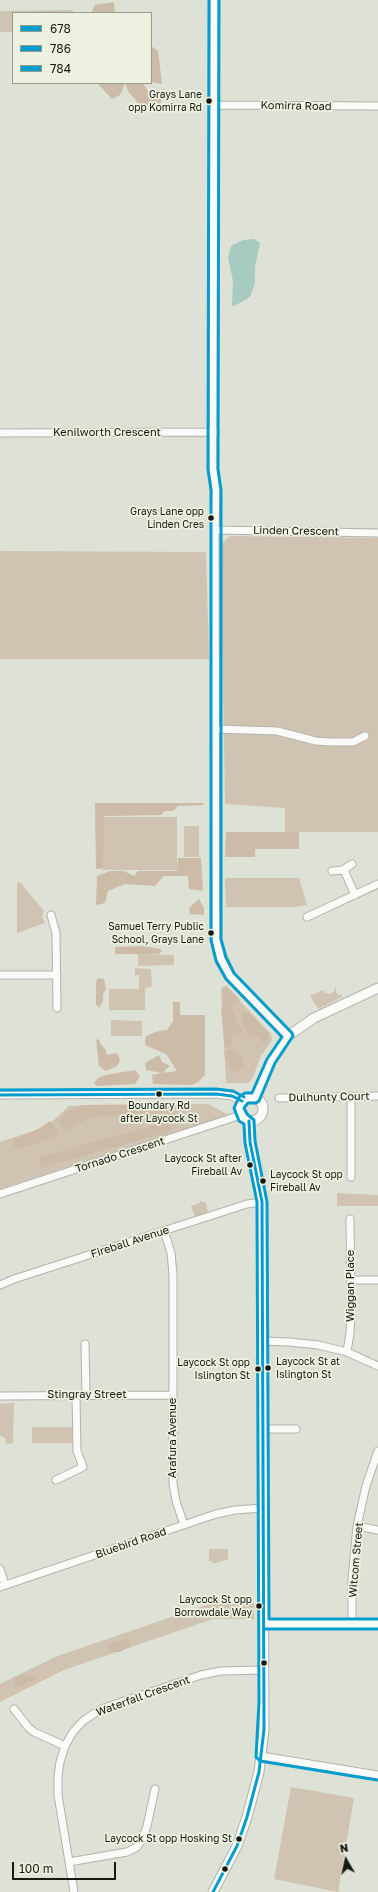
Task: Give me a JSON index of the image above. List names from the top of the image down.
{
  "streets": {
    "street": [
      "Komirra Road",
      "Kenilworth Crescent",
      "Linden Crescent",
      "Dulhunty Court",
      "Tornado Crescent",
      "Fireball Avenue",
      "Wiggan Place",
      "Stingray Street",
      "Arafura Avenue",
      "Bluebird Road",
      "Witcom Street",
      "Waterfall Crescent"
    ]
  },
  "crossings": [
    ["Fireball Avenue", "Arafura Avenue"],
    ["Stingray Street", "Arafura Avenue"],
    ["Arafura Avenue", "Bluebird Road"]
  ],
  "places": [
    "Grays Lane opp Komirra Rd",
    "Grays Lane opp Linden Cres",
    "Samuel Terry Public School, Grays Lane",
    "Boundary Rd after Laycock St",
    "Laycock St after Fireball Av",
    "Laycock St opp Fireball Av",
    "Laycock St at Islington St",
    "Laycock St opp Islington St",
    "Laycock St opp Borrowdale Way",
    "Laycock St opp Hosking St"
  ],
  "lines": ["transit line 786", "transit line 784", "transit line 678"],
  "legend": ["678", "786", "784"],
  "scale_bar": "100 m",
  "north": "top"
}
